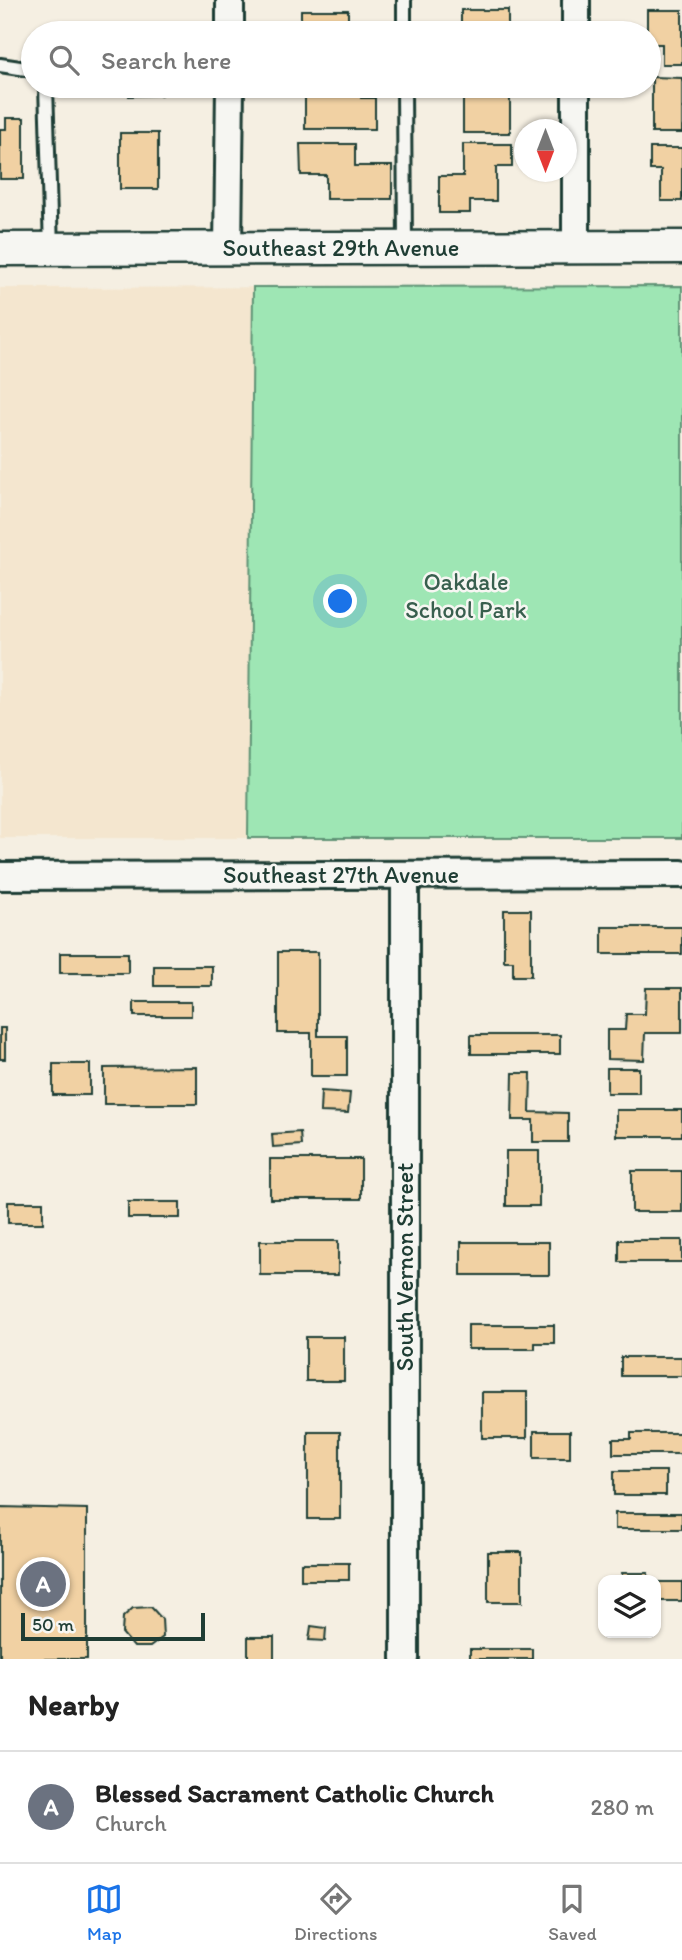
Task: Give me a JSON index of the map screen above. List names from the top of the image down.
{
  "streets": {
    "street": ["Southeast 29th Avenue", "Southeast 27th Avenue", "South Vernon Street"]
  },
  "crossings": [
    ["Southeast 27th Avenue", "South Vernon Street"]
  ],
  "parks": ["Oakdale School Park"],
  "scale_bar": "50 m",
  "north": "bottom",
  "page": {
    "search": "Search here",
    "pins": "A",
    "scale": "50 m",
    "heading": "Nearby",
    "list": [
      {
        "mark": "A",
        "name": "Blessed Sacrament Catholic Church",
        "note": "Church",
        "value": "280 m"
      }
    ],
    "nav": ["Map", "Directions", "Saved"]
  }
}
